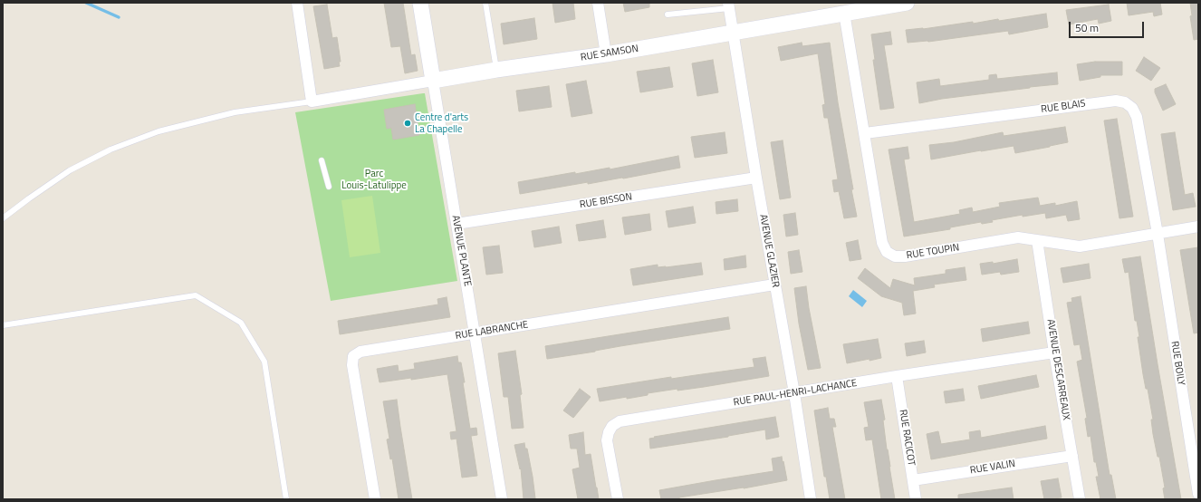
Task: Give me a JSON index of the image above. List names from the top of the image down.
{
  "streets": {
    "street": [
      "RUE SAMSON",
      "RUE BLAIS",
      "RUE BISSON",
      "AVENUE PLANTE",
      "AVENUE GLAZIER",
      "RUE TOUPIN",
      "RUE LABRANCHE",
      "RUE BOILY",
      "AVENUE DESCARREAUX",
      "RUE PAUL-HENRI-LACHANCE",
      "RUE RACICOT",
      "RUE VALIN"
    ]
  },
  "crossings": [
    ["RUE SAMSON", "AVENUE PLANTE"],
    ["RUE SAMSON", "AVENUE GLAZIER"],
    ["RUE SAMSON", "RUE TOUPIN"],
    ["RUE BLAIS", "RUE TOUPIN"],
    ["RUE BLAIS", "RUE BOILY"],
    ["RUE BISSON", "AVENUE PLANTE"],
    ["RUE BISSON", "AVENUE GLAZIER"],
    ["AVENUE PLANTE", "RUE LABRANCHE"],
    ["AVENUE GLAZIER", "RUE LABRANCHE"],
    ["AVENUE GLAZIER", "RUE PAUL-HENRI-LACHANCE"],
    ["RUE TOUPIN", "RUE BOILY"],
    ["RUE TOUPIN", "AVENUE DESCARREAUX"],
    ["AVENUE DESCARREAUX", "RUE PAUL-HENRI-LACHANCE"],
    ["AVENUE DESCARREAUX", "RUE VALIN"],
    ["RUE PAUL-HENRI-LACHANCE", "RUE RACICOT"],
    ["RUE RACICOT", "RUE VALIN"]
  ],
  "parks": ["Parc Louis-Latulippe"],
  "places": ["Centre d'arts La Chapelle"],
  "scale_bar": "50 m"
}
